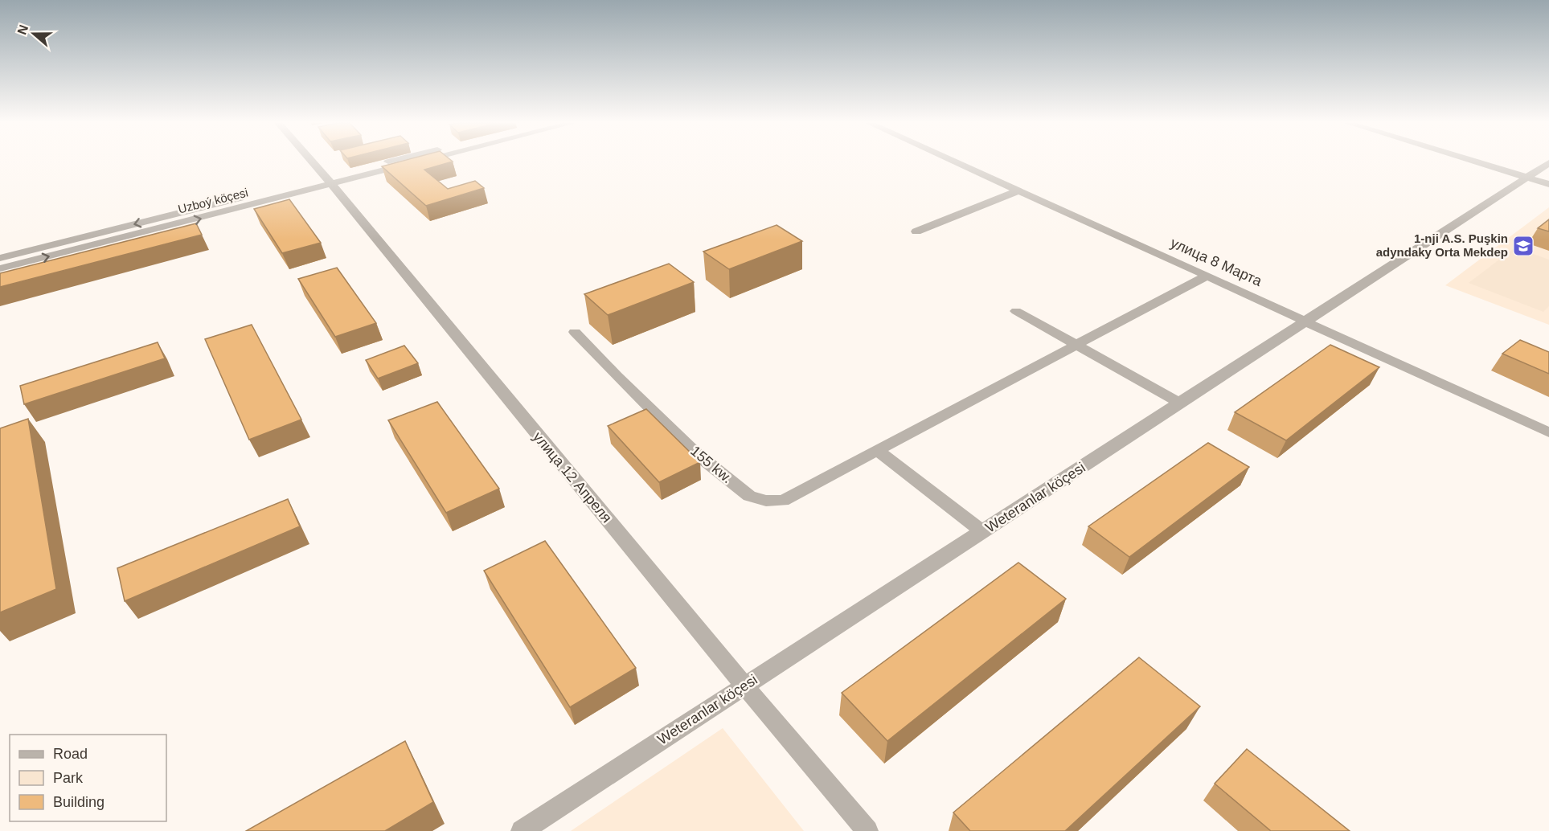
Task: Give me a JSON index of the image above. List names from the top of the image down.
{
  "streets": {
    "street": [
      "Uzboý köçesi",
      "улица 8 Марта",
      "155 kw.",
      "улица 12 Апреля",
      "Weteranlar köçesi"
    ]
  },
  "crossings": [
    ["Uzboý köçesi", "улица 12 Апреля"],
    ["улица 8 Марта", "155 kw."],
    ["улица 8 Марта", "Weteranlar köçesi"],
    ["улица 12 Апреля", "Weteranlar köçesi"]
  ],
  "places": {
    "school or university": ["1-nji A.S. Puşkin adyndaky Orta Mekdep"]
  },
  "legend": ["Road", "Park", "Building"],
  "north": "left"
}
